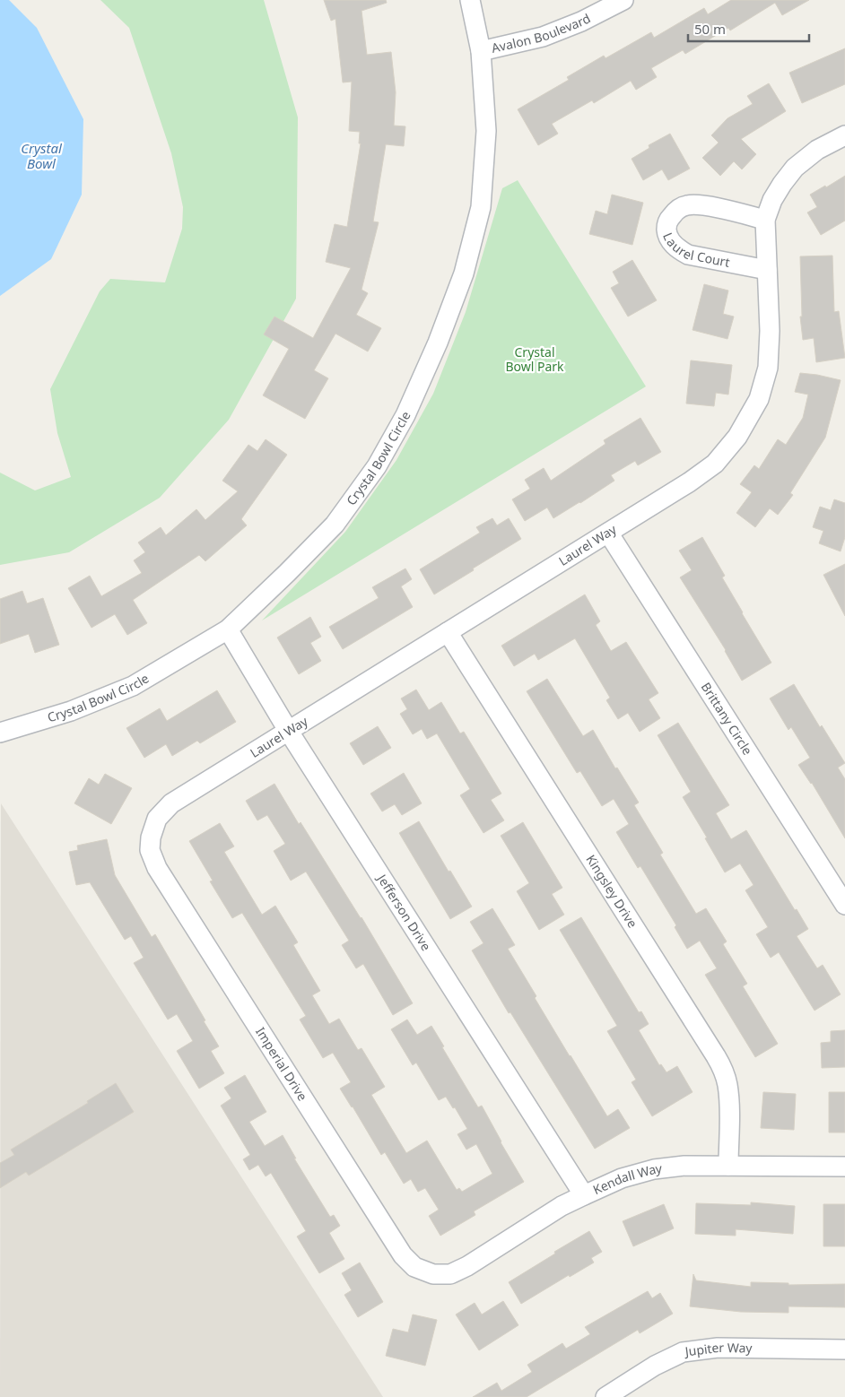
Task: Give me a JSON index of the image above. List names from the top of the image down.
{
  "streets": {
    "street": [
      "Avalon Boulevard",
      "Laurel Court",
      "Crystal Bowl Circle",
      "Laurel Way",
      "Brittany Circle",
      "Kingsley Drive",
      "Jefferson Drive",
      "Imperial Drive",
      "Kendall Way",
      "Jupiter Way"
    ]
  },
  "crossings": [
    ["Avalon Boulevard", "Crystal Bowl Circle"],
    ["Laurel Court", "Laurel Way"],
    ["Crystal Bowl Circle", "Jefferson Drive"],
    ["Laurel Way", "Brittany Circle"],
    ["Laurel Way", "Kingsley Drive"],
    ["Laurel Way", "Jefferson Drive"],
    ["Laurel Way", "Imperial Drive"],
    ["Kingsley Drive", "Kendall Way"],
    ["Jefferson Drive", "Kendall Way"],
    ["Imperial Drive", "Kendall Way"]
  ],
  "water": ["Crystal Bowl"],
  "parks": ["Crystal Bowl Park"],
  "scale_bar": "50 m"
}
